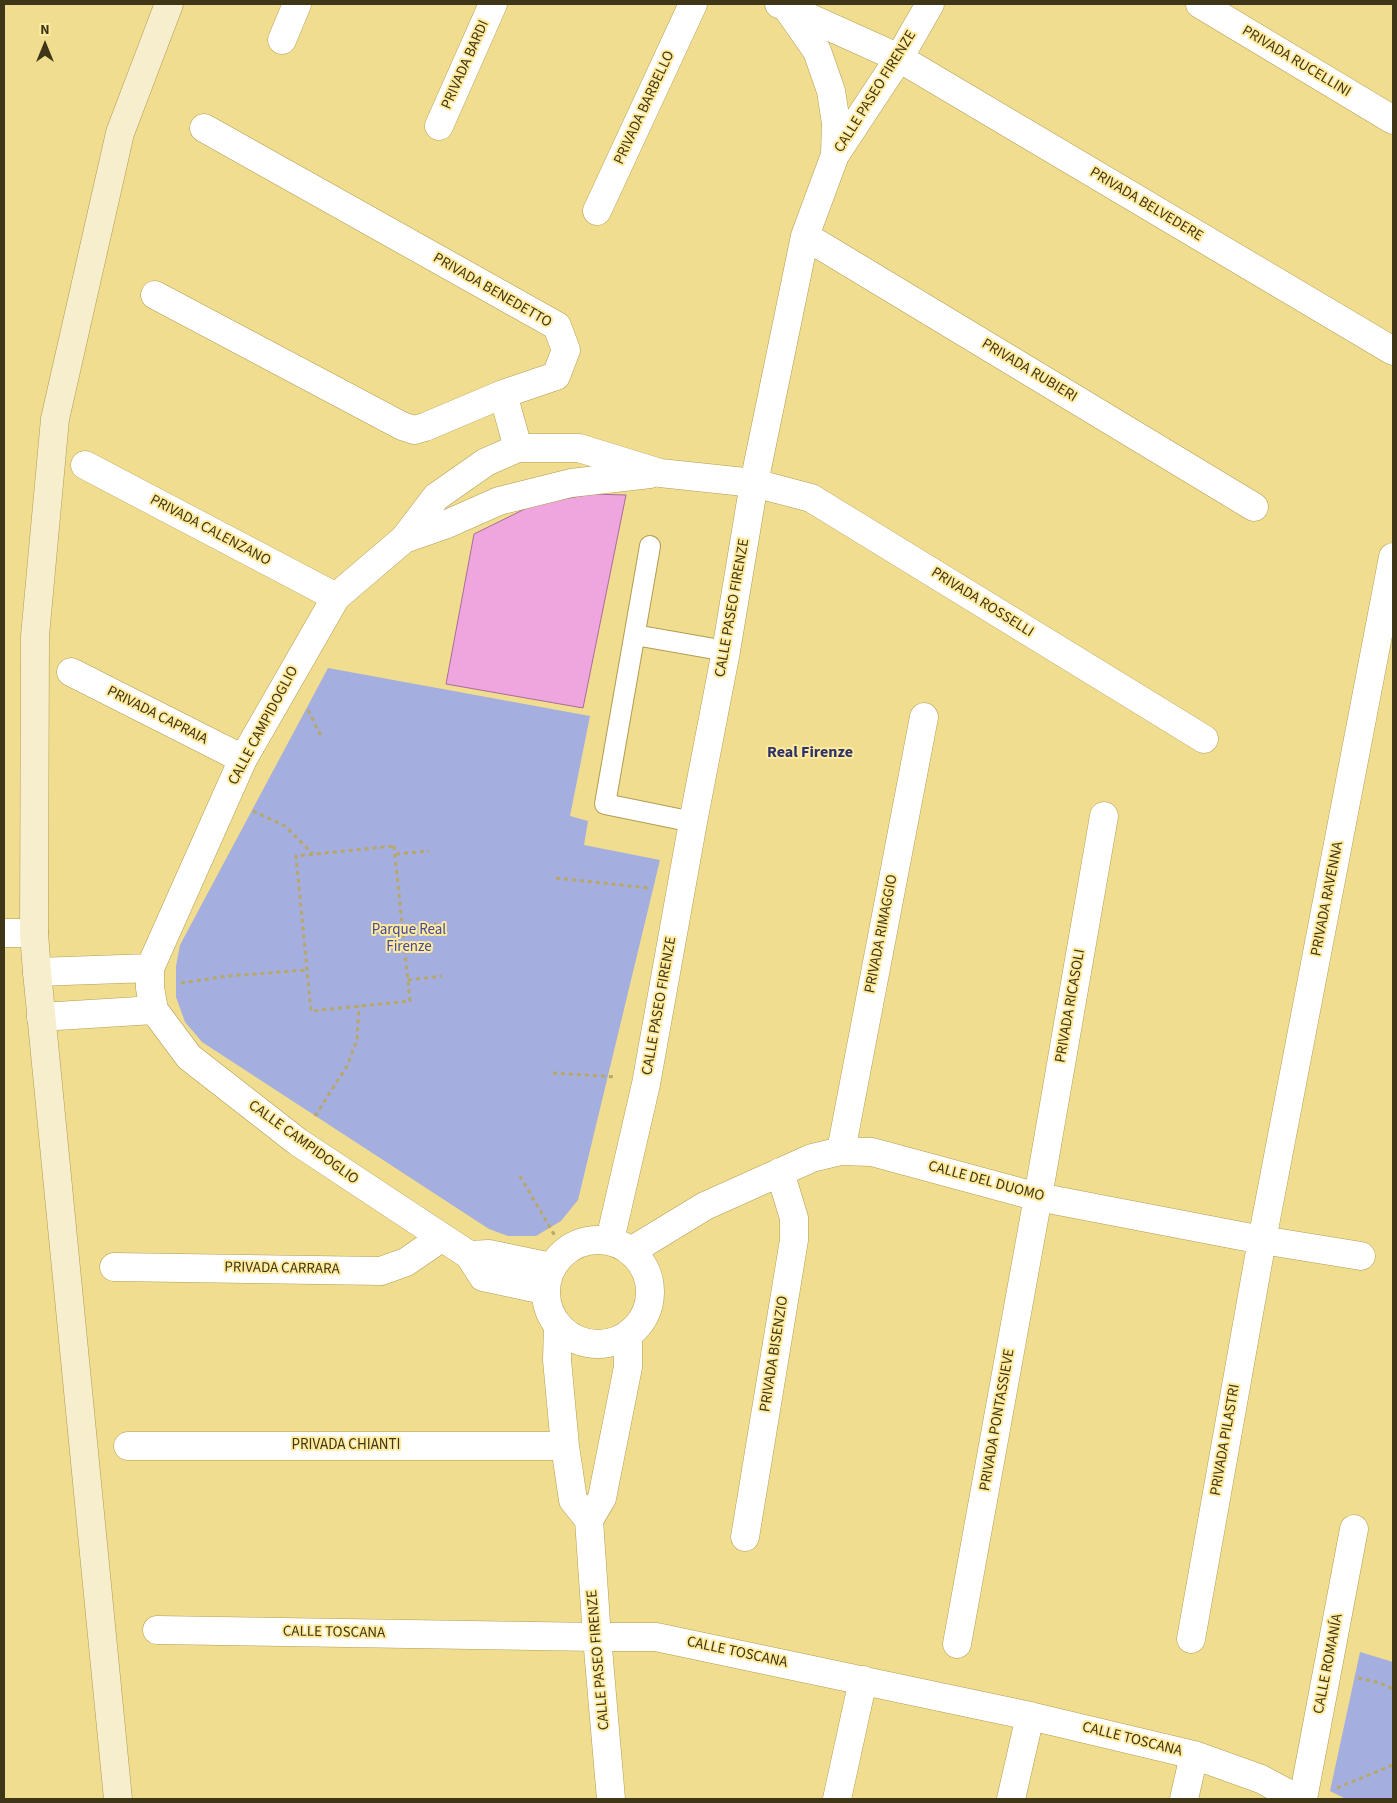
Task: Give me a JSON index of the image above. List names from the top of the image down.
{
  "streets": {
    "street": [
      "PRIVADA RUCELLINI",
      "PRIVADA BARDI",
      "CALLE PASEO FIRENZE",
      "PRIVADA BARBELLO",
      "PRIVADA BELVEDERE",
      "PRIVADA BENEDETTO",
      "PRIVADA RUBIERI",
      "PRIVADA CALENZANO",
      "PRIVADA ROSSELLI",
      "PRIVADA CAPRAIA",
      "CALLE CAMPIDOGLIO",
      "PRIVADA RAVENNA",
      "PRIVADA RIMAGGIO",
      "PRIVADA RICASOLI",
      "CALLE DEL DUOMO",
      "PRIVADA CARRARA",
      "PRIVADA BISENZIO",
      "PRIVADA PONTASSIEVE",
      "PRIVADA PILASTRI",
      "PRIVADA CHIANTI",
      "CALLE TOSCANA",
      "CALLE ROMANÍA"
    ]
  },
  "crossings": [
    ["CALLE PASEO FIRENZE", "PRIVADA BELVEDERE"],
    ["CALLE PASEO FIRENZE", "PRIVADA RUBIERI"],
    ["CALLE PASEO FIRENZE", "PRIVADA ROSSELLI"],
    ["CALLE PASEO FIRENZE", "CALLE CAMPIDOGLIO"],
    ["CALLE PASEO FIRENZE", "CALLE DEL DUOMO"],
    ["CALLE PASEO FIRENZE", "CALLE TOSCANA"],
    ["PRIVADA CALENZANO", "CALLE CAMPIDOGLIO"],
    ["PRIVADA ROSSELLI", "CALLE CAMPIDOGLIO"],
    ["PRIVADA CAPRAIA", "CALLE CAMPIDOGLIO"],
    ["CALLE CAMPIDOGLIO", "CALLE DEL DUOMO"],
    ["CALLE CAMPIDOGLIO", "PRIVADA CARRARA"],
    ["PRIVADA RAVENNA", "CALLE DEL DUOMO"],
    ["PRIVADA RAVENNA", "PRIVADA PILASTRI"],
    ["PRIVADA RIMAGGIO", "CALLE DEL DUOMO"],
    ["PRIVADA RICASOLI", "CALLE DEL DUOMO"],
    ["PRIVADA RICASOLI", "PRIVADA PONTASSIEVE"],
    ["CALLE DEL DUOMO", "PRIVADA BISENZIO"],
    ["CALLE DEL DUOMO", "PRIVADA PONTASSIEVE"],
    ["CALLE DEL DUOMO", "PRIVADA PILASTRI"],
    ["CALLE TOSCANA", "CALLE ROMANÍA"]
  ],
  "districts": ["Real Firenze"],
  "parks": ["Parque Real Firenze"],
  "north": "top"
}
